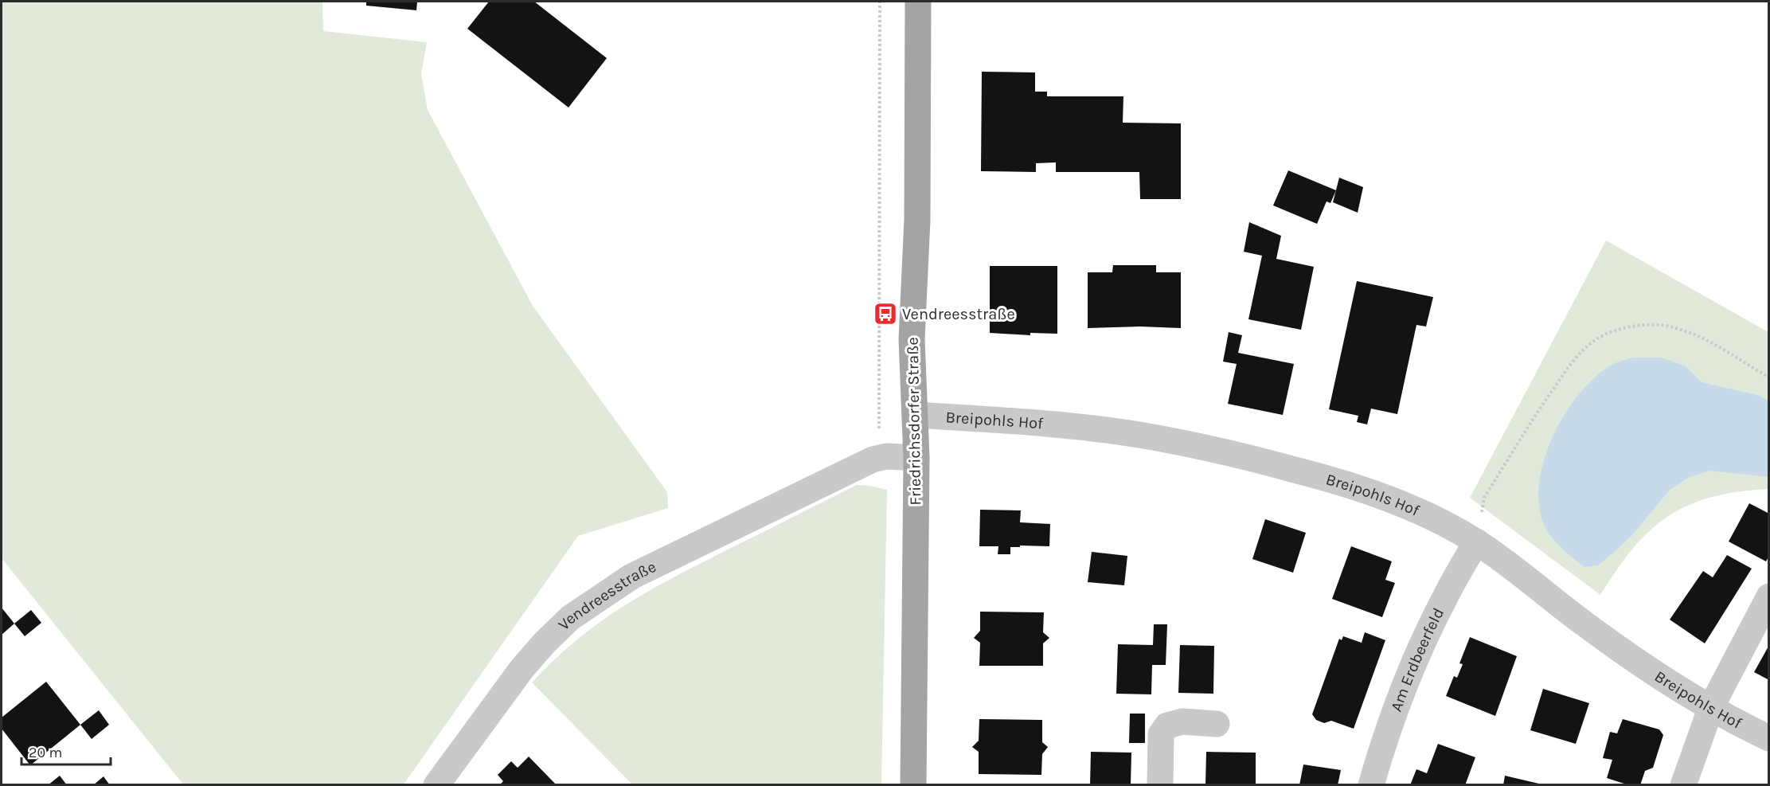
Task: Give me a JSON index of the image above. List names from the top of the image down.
{
  "streets": {
    "main road": ["Friedrichsdorfer Straße"],
    "street": ["Breipohls Hof", "Vendreesstraße", "Am Erdbeerfeld"]
  },
  "crossings": [
    ["Breipohls Hof", "Friedrichsdorfer Straße"],
    ["Breipohls Hof", "Am Erdbeerfeld"],
    ["Friedrichsdorfer Straße", "Vendreesstraße"]
  ],
  "places": {
    "bus stop": ["Vendreesstraße"]
  },
  "scale_bar": "20 m"
}
